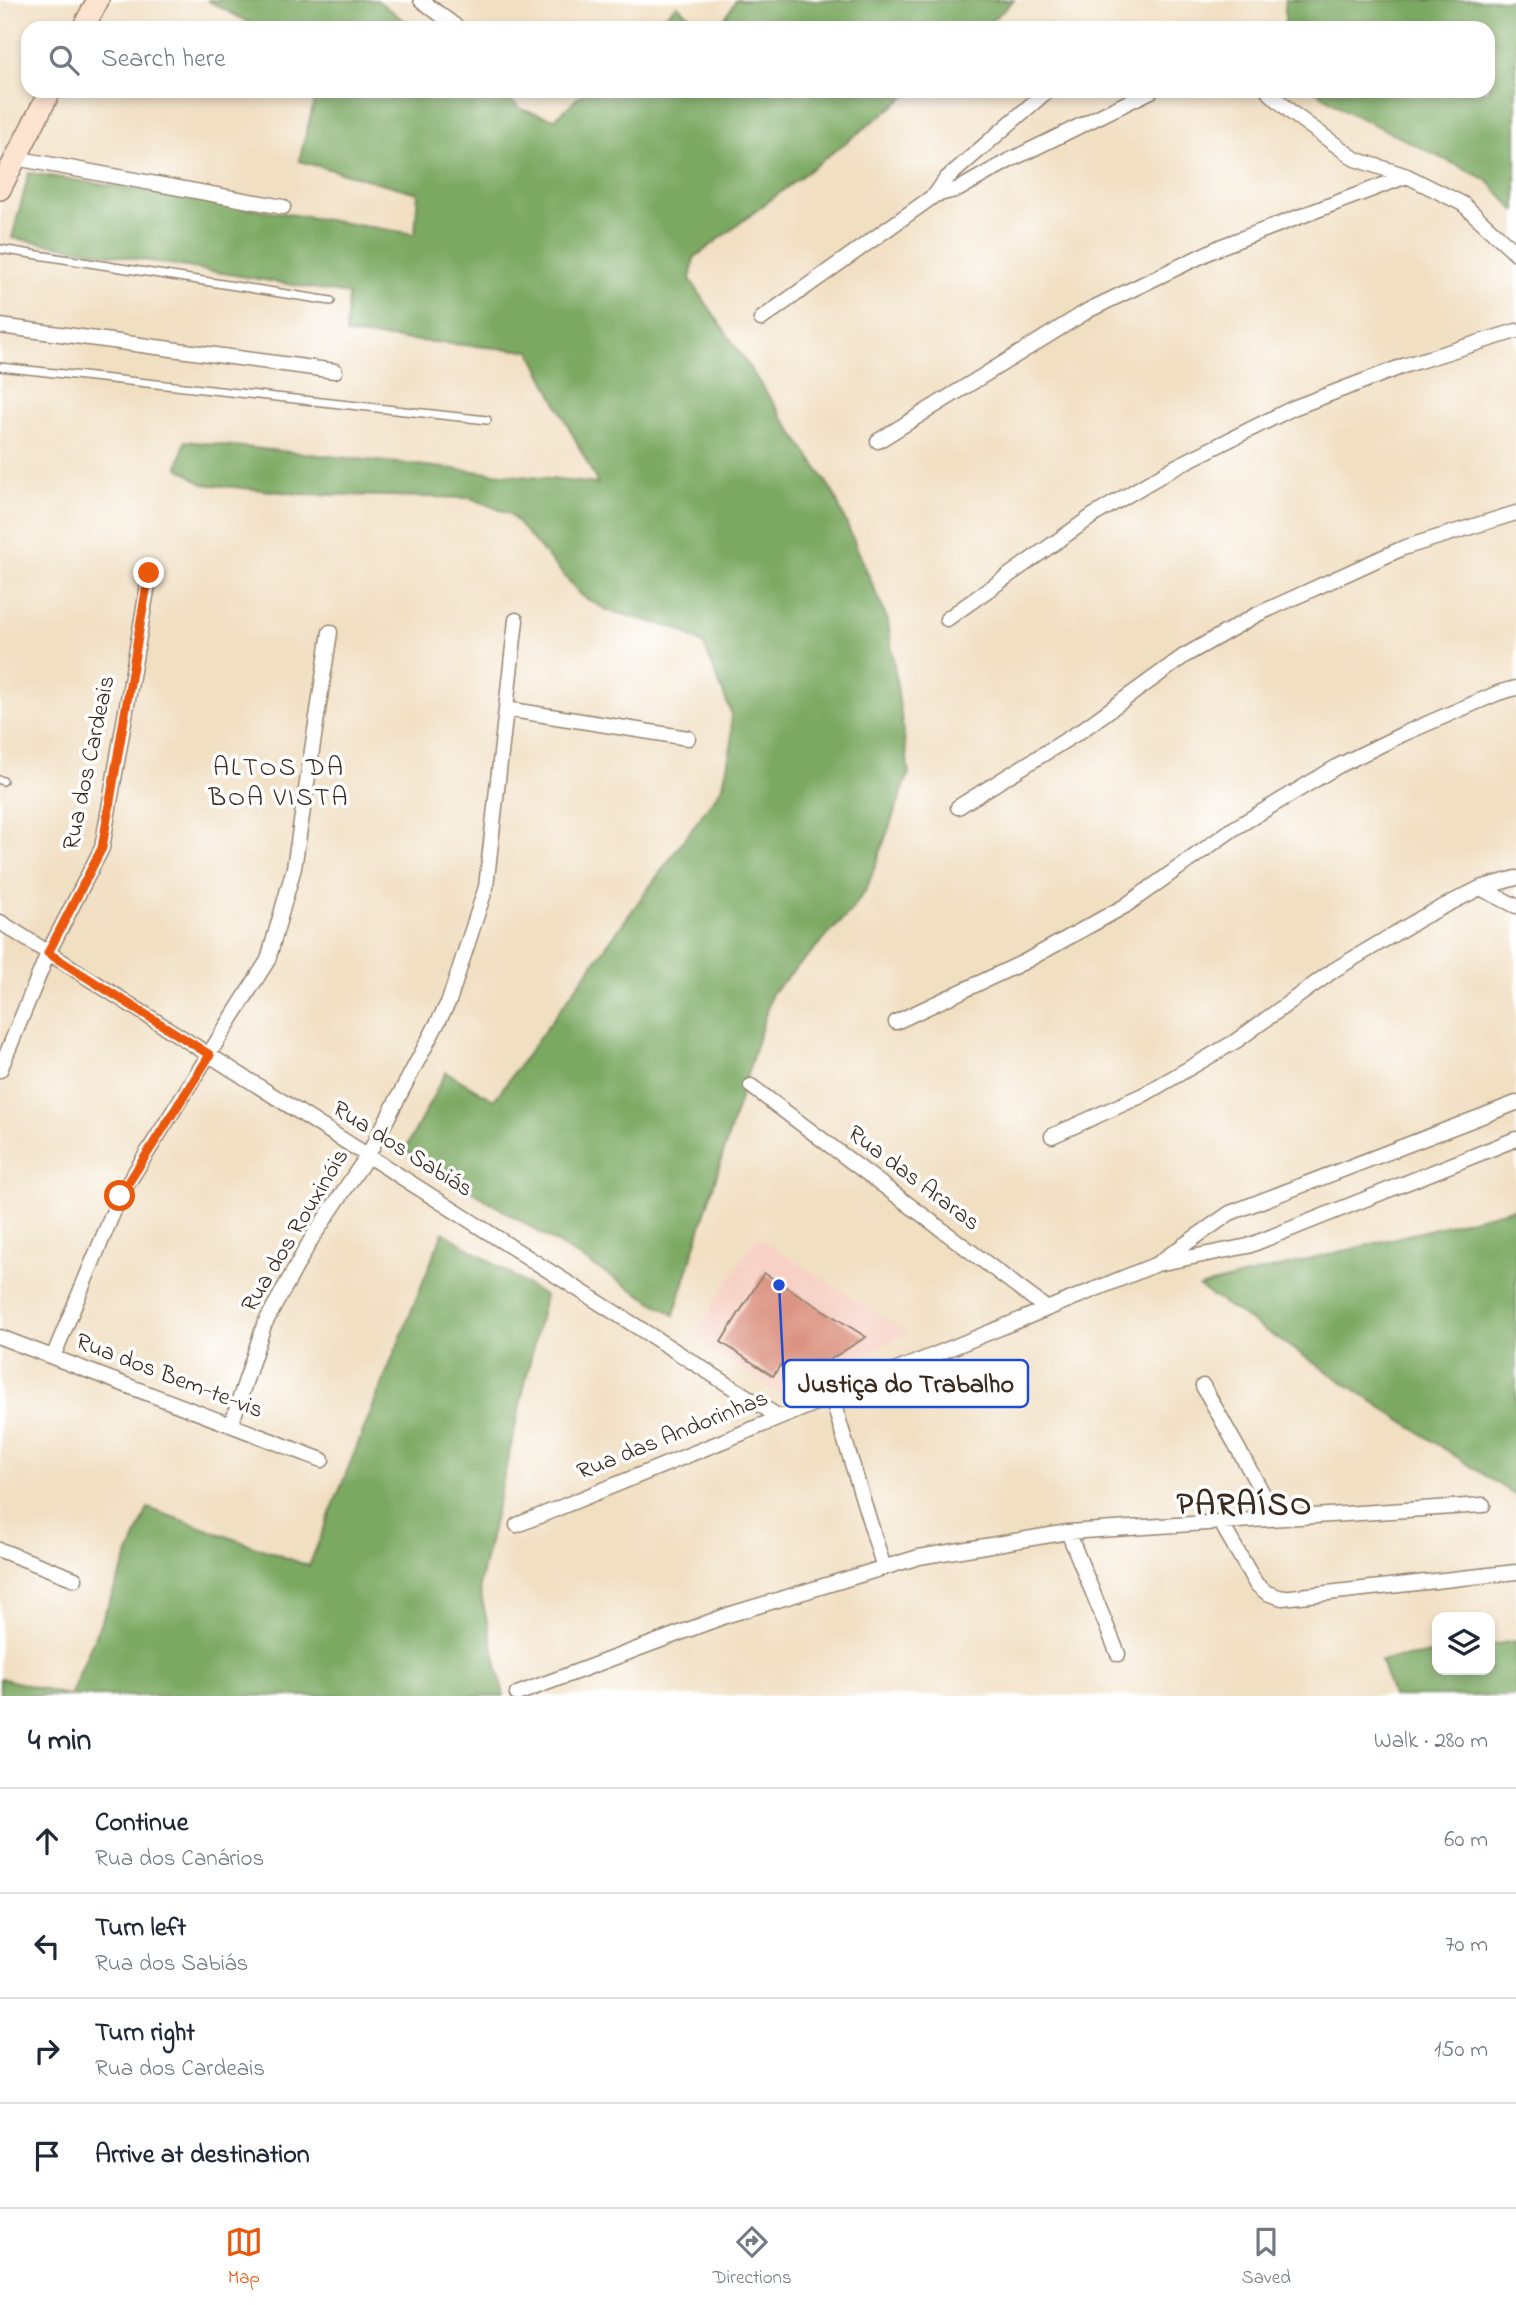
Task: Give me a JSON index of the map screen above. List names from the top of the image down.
{
  "streets": {
    "street": [
      "Rua dos Cardeais",
      "Rua dos Sabiás",
      "Rua das Araras",
      "Rua dos Rouxinóis",
      "Rua dos Bem-te-vis",
      "Rua das Andorinhas"
    ]
  },
  "crossings": [
    ["Rua dos Cardeais", "Rua dos Sabiás"],
    ["Rua dos Sabiás", "Rua dos Rouxinóis"],
    ["Rua dos Sabiás", "Rua das Andorinhas"],
    ["Rua das Araras", "Rua das Andorinhas"],
    ["Rua dos Rouxinóis", "Rua dos Bem-te-vis"]
  ],
  "districts": ["ALTOS DA BOA VISTA", "PARAÍSO"],
  "places": ["Justiça do Trabalho"],
  "page": {
    "search": "Search here",
    "heading": ["4 min", "Walk · 280 m"],
    "list": [
      ["Continue", "Rua dos Canários", "60 m"],
      ["Turn left", "Rua dos Sabiás", "70 m"],
      ["Turn right", "Rua dos Cardeais", "150 m"],
      "Arrive at destination"
    ],
    "nav": ["Map", "Directions", "Saved"]
  }
}
